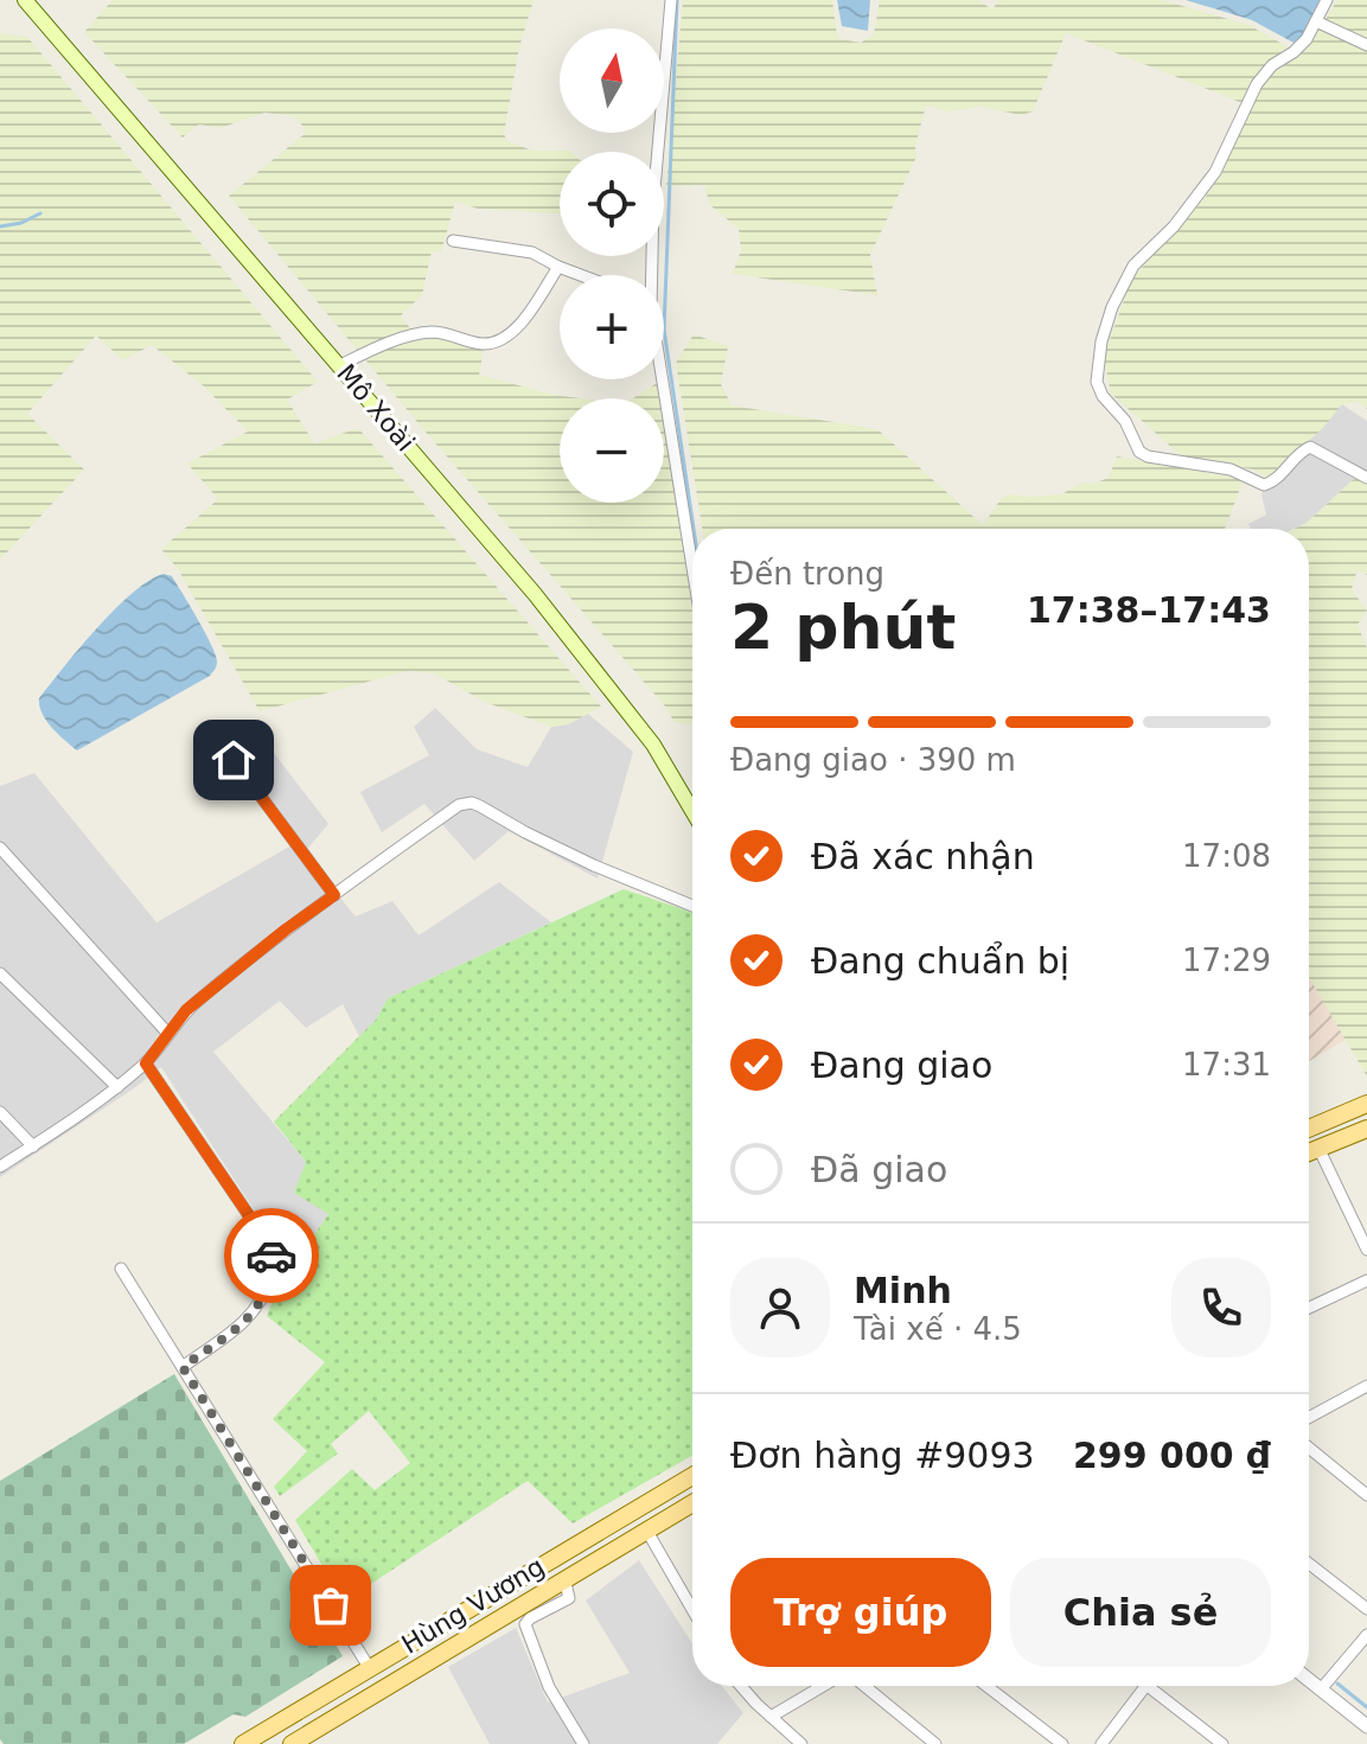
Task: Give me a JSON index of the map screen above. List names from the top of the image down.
{
  "streets": {
    "main road": ["Mô Xoài", "Hùng Vương"]
  },
  "north": "top",
  "page": {
    "map_buttons": ["+", "−"],
    "heading": ["2 phút", "Đến trong", "17:38–17:43"],
    "panel": [
      "Minh",
      "Tài xế · 4.5",
      "Đơn hàng #9093",
      "299 000 ₫"
    ],
    "bar": "Đang giao · 390 m",
    "list": [
      ["Đã xác nhận", "17:08"],
      ["Đang chuẩn bị", "17:29"],
      ["Đang giao", "17:31"],
      "Đã giao"
    ],
    "buttons": ["Trợ giúp", "Chia sẻ"]
  }
}
